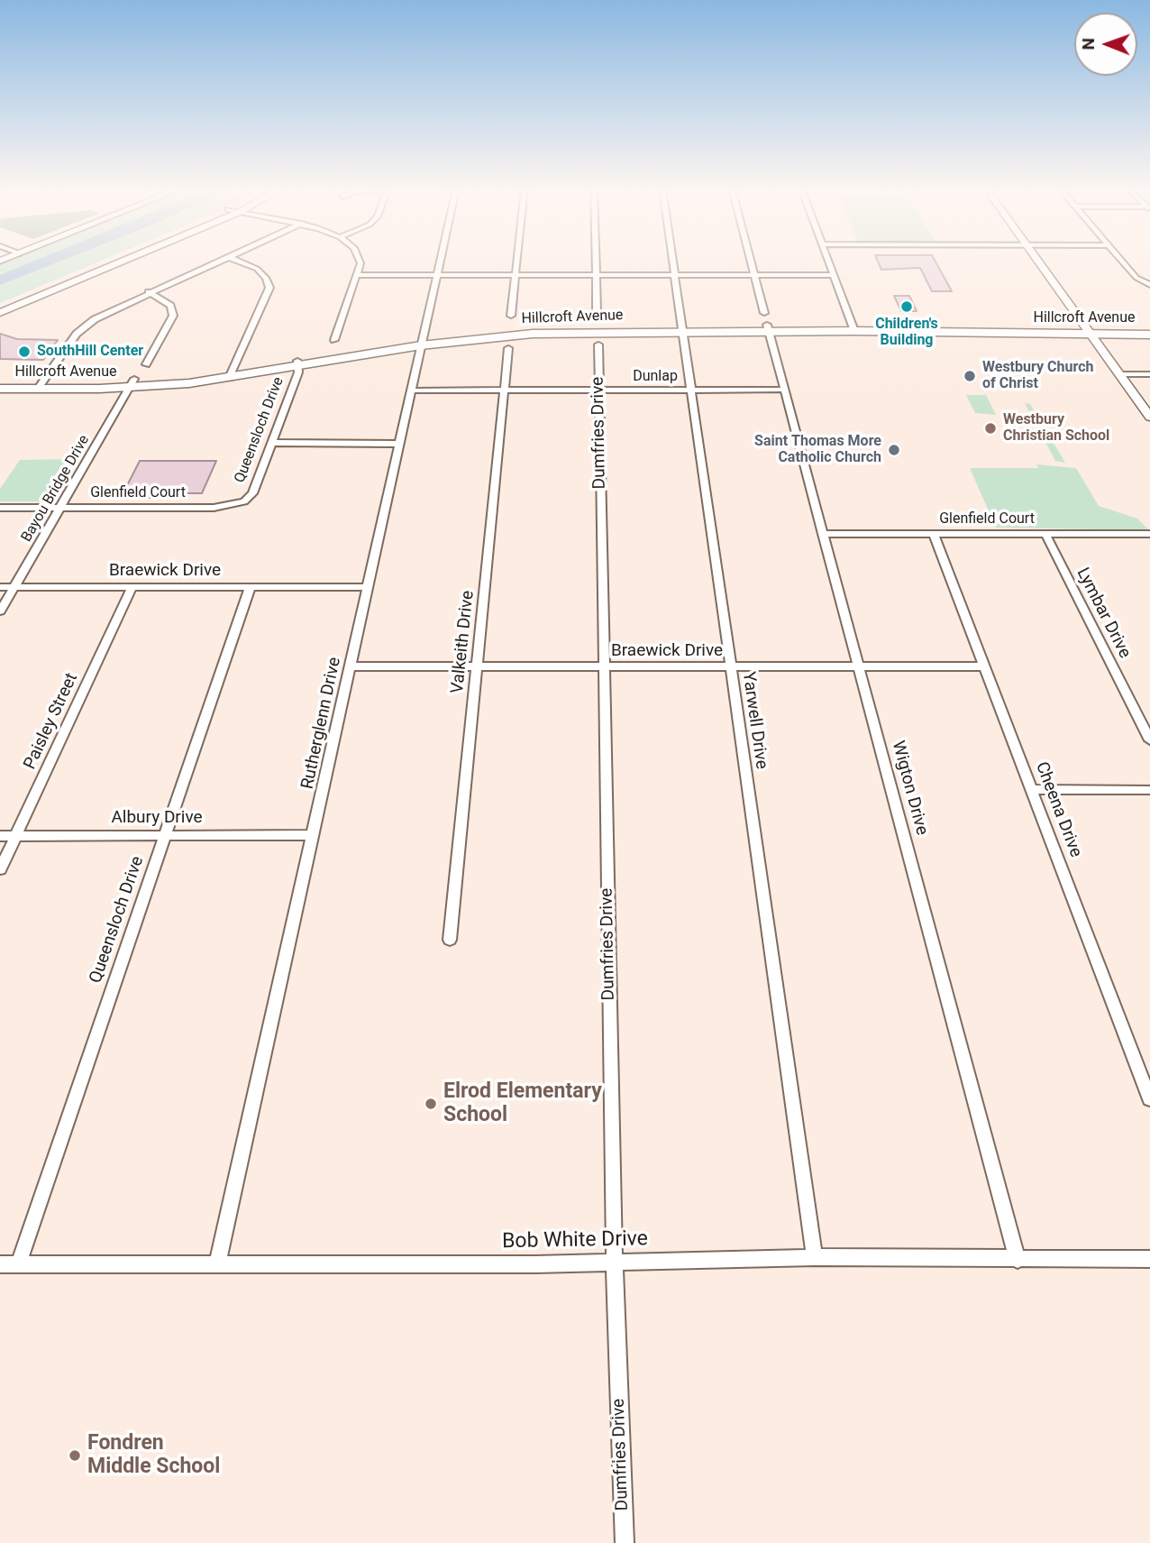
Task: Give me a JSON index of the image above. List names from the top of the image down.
{
  "streets": {
    "main road": ["Hillcroft Avenue"],
    "street": [
      "Dunlap",
      "Queensloch Drive",
      "Dumfries Drive",
      "Bayou Bridge Drive",
      "Glenfield Court",
      "Braewick Drive",
      "Lymbar Drive",
      "Valkeith Drive",
      "Yarwell Drive",
      "Paisley Street",
      "Rutherglenn Drive",
      "Wigton Drive",
      "Cheena Drive",
      "Albury Drive",
      "Bob White Drive"
    ]
  },
  "crossings": [
    ["Hillcroft Avenue", "Queensloch Drive"],
    ["Hillcroft Avenue", "Bayou Bridge Drive"],
    ["Hillcroft Avenue", "Yarwell Drive"],
    ["Hillcroft Avenue", "Rutherglenn Drive"],
    ["Hillcroft Avenue", "Wigton Drive"],
    ["Dunlap", "Dumfries Drive"],
    ["Dunlap", "Valkeith Drive"],
    ["Dunlap", "Yarwell Drive"],
    ["Dunlap", "Rutherglenn Drive"],
    ["Dunlap", "Wigton Drive"],
    ["Queensloch Drive", "Glenfield Court"],
    ["Queensloch Drive", "Braewick Drive"],
    ["Queensloch Drive", "Albury Drive"],
    ["Queensloch Drive", "Bob White Drive"],
    ["Dumfries Drive", "Braewick Drive"],
    ["Dumfries Drive", "Bob White Drive"],
    ["Bayou Bridge Drive", "Glenfield Court"],
    ["Bayou Bridge Drive", "Braewick Drive"],
    ["Glenfield Court", "Lymbar Drive"],
    ["Glenfield Court", "Wigton Drive"],
    ["Glenfield Court", "Cheena Drive"],
    ["Braewick Drive", "Valkeith Drive"],
    ["Braewick Drive", "Yarwell Drive"],
    ["Braewick Drive", "Paisley Street"],
    ["Braewick Drive", "Rutherglenn Drive"],
    ["Braewick Drive", "Wigton Drive"],
    ["Braewick Drive", "Cheena Drive"],
    ["Yarwell Drive", "Bob White Drive"],
    ["Paisley Street", "Albury Drive"],
    ["Rutherglenn Drive", "Albury Drive"],
    ["Rutherglenn Drive", "Bob White Drive"],
    ["Wigton Drive", "Bob White Drive"]
  ],
  "places": [
    "Children's Building",
    "SouthHill Center",
    "Westbury Church of Christ",
    "Westbury Christian School",
    "Saint Thomas More Catholic Church",
    "Elrod Elementary School",
    "Fondren Middle School"
  ],
  "north": "left"
}
